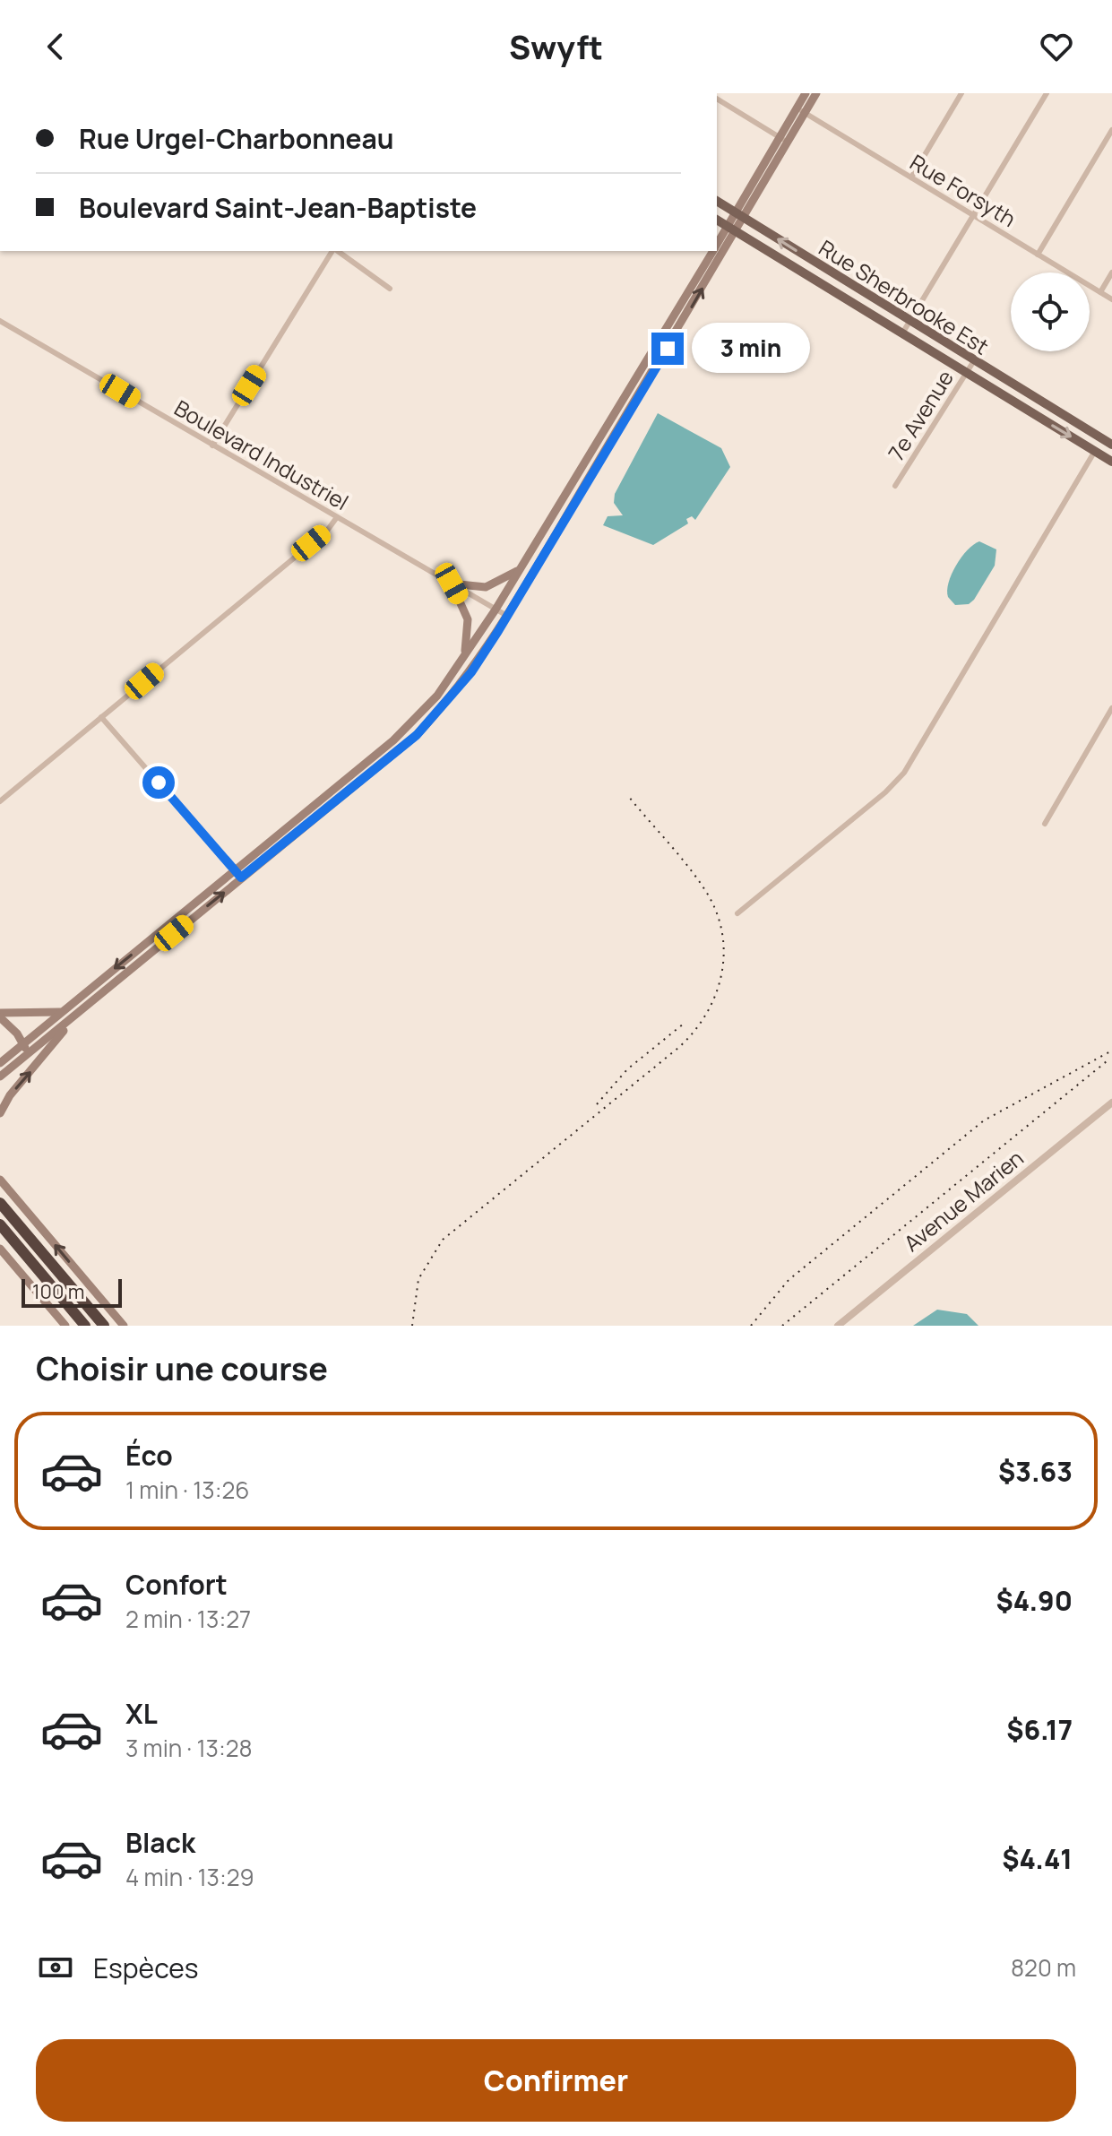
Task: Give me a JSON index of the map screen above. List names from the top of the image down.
{
  "streets": {
    "main road": ["Rue Sherbrooke Est"],
    "street": [
      "Rue Forsyth",
      "7e Avenue",
      "Boulevard Industriel",
      "Avenue Marien"
    ]
  },
  "crossings": [
    ["Rue Sherbrooke Est", "7e Avenue"]
  ],
  "scale_bar": "100 m",
  "page": {
    "header": "Swyft",
    "banner": ["Rue Urgel-Charbonneau", "Boulevard Saint-Jean-Baptiste"],
    "bubble": "3 min",
    "scale": "100 m",
    "heading": "Choisir une course",
    "list": [
      {
        "name": "Éco",
        "note": "1 min · 13:26",
        "value": "$3.63"
      },
      {
        "name": "Confort",
        "note": "2 min · 13:27",
        "value": "$4.90"
      },
      {
        "name": "XL",
        "note": "3 min · 13:28",
        "value": "$6.17"
      },
      {
        "name": "Black",
        "note": "4 min · 13:29",
        "value": "$4.41"
      }
    ],
    "pay": ["Espèces", "820 m"],
    "buttons": "Confirmer"
  }
}
